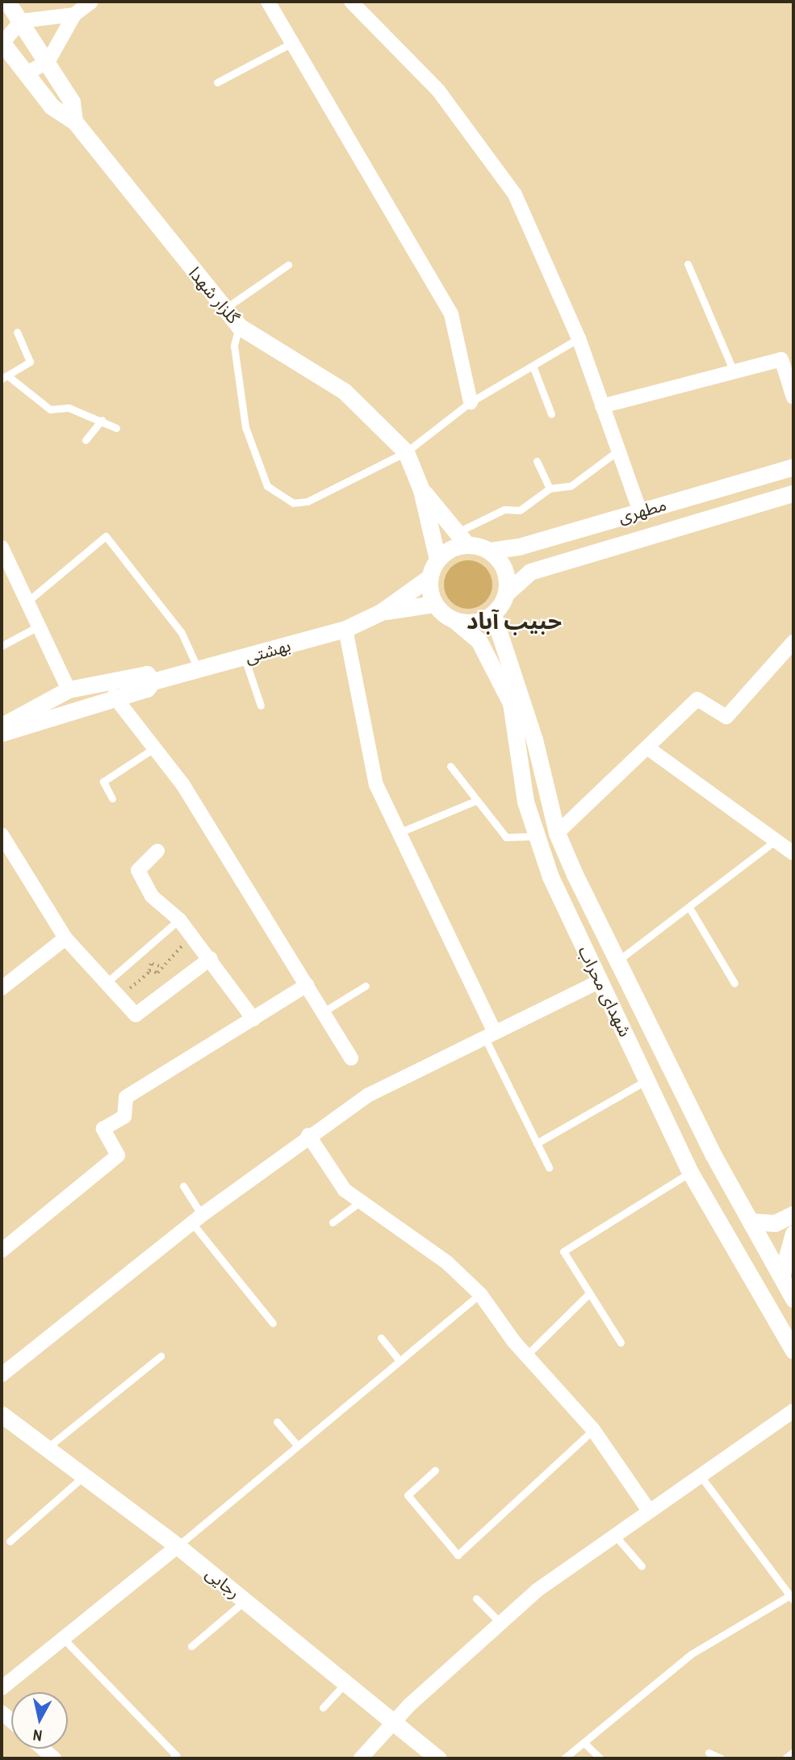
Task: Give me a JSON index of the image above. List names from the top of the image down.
{
  "streets": {
    "street": [
      "گلزار شهدا",
      "مطهری",
      "بهشتی",
      "شهدای محراب",
      "رجایی"
    ]
  },
  "crossings": [
    ["مطهری", "شهدای محراب"]
  ],
  "districts": ["حبیب آباد"],
  "north": "bottom"
}
